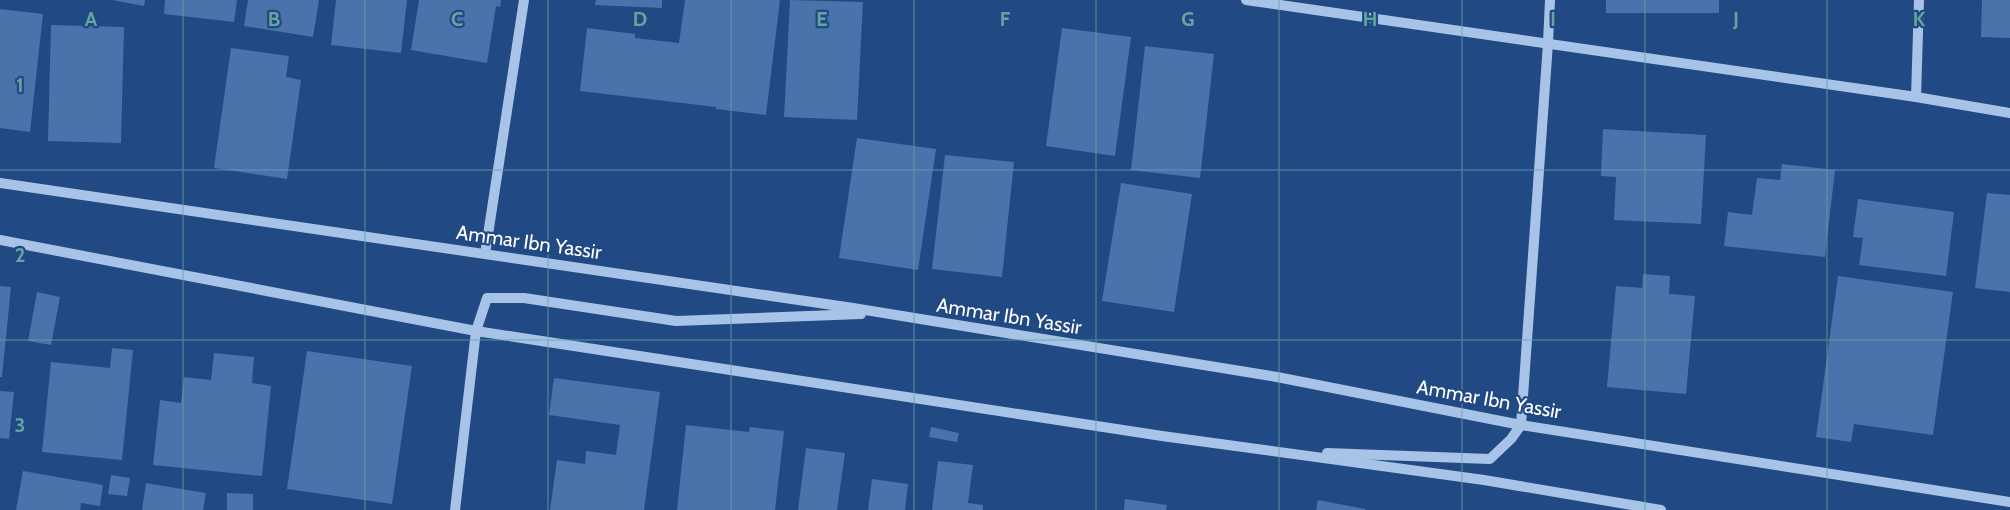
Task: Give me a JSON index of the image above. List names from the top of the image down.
{
  "streets": {
    "street": ["Ammar Ibn Yassir"]
  },
  "grid": {
    "columns": [
      "A",
      "B",
      "C",
      "D",
      "E",
      "F",
      "G",
      "H",
      "I",
      "J",
      "K"
    ],
    "rows": ["1", "2", "3"]
  }
}
